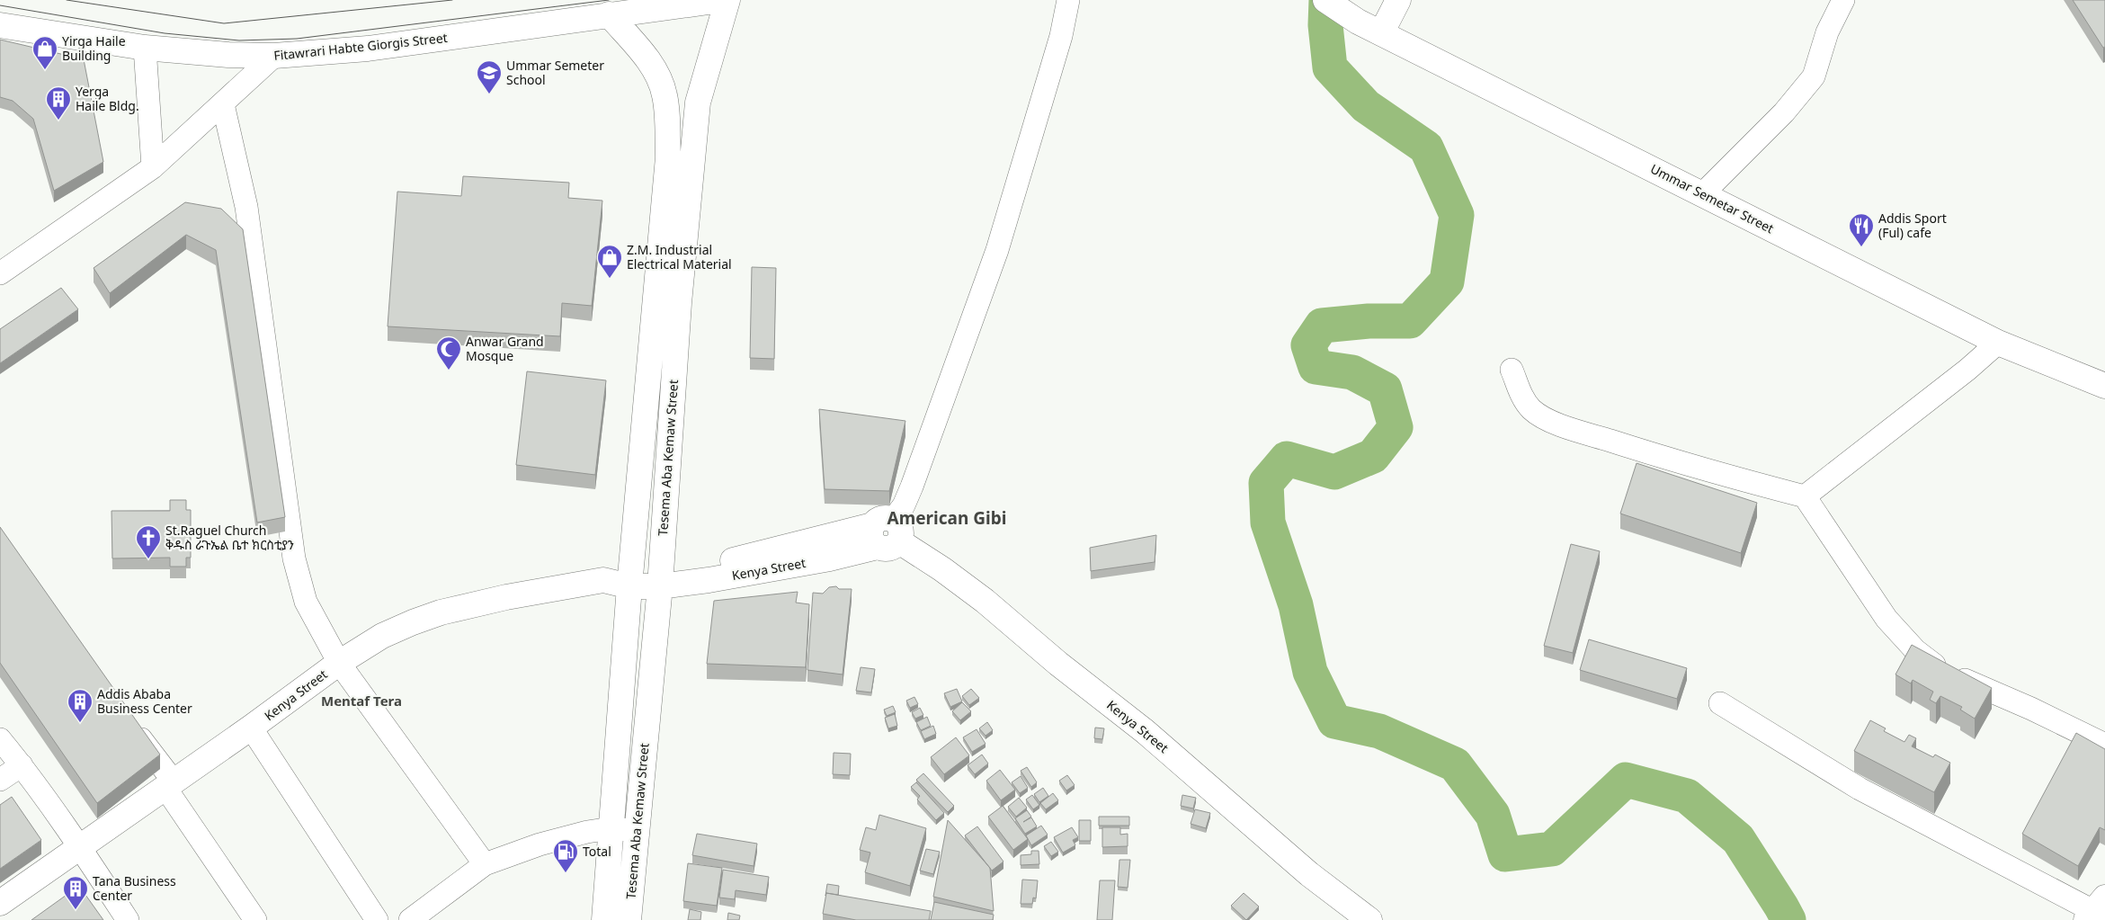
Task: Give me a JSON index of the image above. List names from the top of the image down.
{
  "streets": {
    "main road": [
      "Fitawrari Habte Giorgis Street",
      "Ummar Semetar Street",
      "Tesema Aba Kemaw Street",
      "Kenya Street"
    ]
  },
  "crossings": [
    ["Fitawrari Habte Giorgis Street", "Tesema Aba Kemaw Street"],
    ["Tesema Aba Kemaw Street", "Kenya Street"]
  ],
  "districts": ["American Gibi", "Mentaf Tera"],
  "places": {
    "shop": ["Yirga Haile Building", "Z.M. Industrial Electrical Material"],
    "school or university": ["Ummar Semeter School"],
    "building": ["Yerga Haile Bldg.", "Addis Ababa Business Center", "Tana Business Center"],
    "restaurant": ["Addis Sport (Ful) cafe"],
    "mosque": ["Anwar Grand Mosque"],
    "church": ["St.Raguel Church ቅዱስ ራጉኤል ቤተ ክርስቲያን"],
    "fuel station": ["Total"]
  }
}
